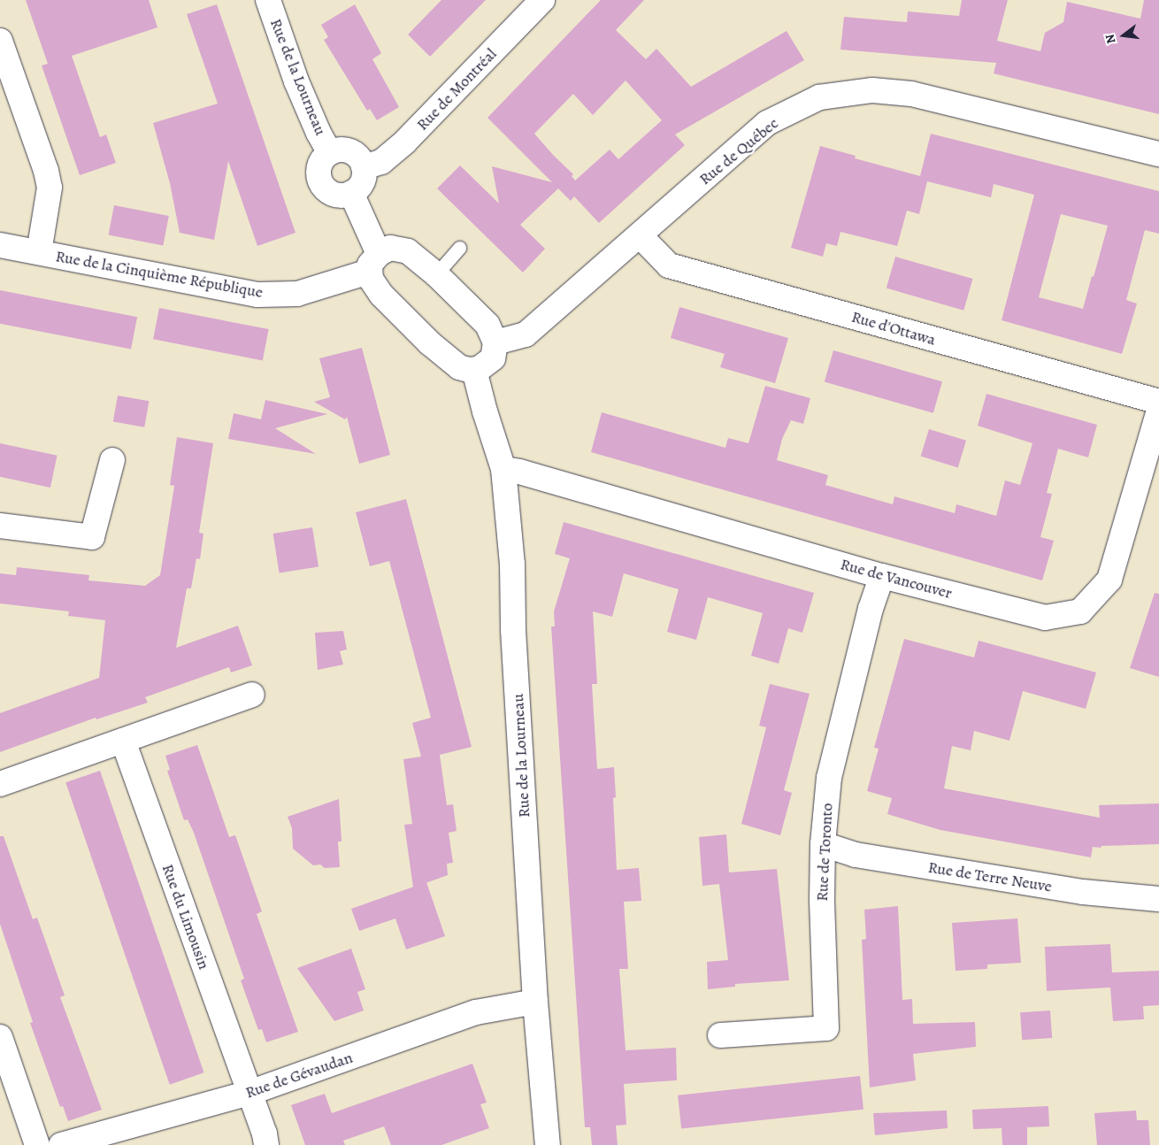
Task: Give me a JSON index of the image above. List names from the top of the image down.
{
  "streets": {
    "street": [
      "Rue de la Lourneau",
      "Rue de Montréal",
      "Rue de Québec",
      "Rue de la Cinquième République",
      "Rue d'Ottawa",
      "Rue de Vancouver",
      "Rue de Toronto",
      "Rue de Terre Neuve",
      "Rue du Limousin",
      "Rue de Gévaudan"
    ]
  },
  "crossings": [
    ["Rue de la Lourneau", "Rue de Montréal"],
    ["Rue de la Lourneau", "Rue de Vancouver"],
    ["Rue de la Lourneau", "Rue de Gévaudan"],
    ["Rue de Québec", "Rue d'Ottawa"],
    ["Rue de Vancouver", "Rue de Toronto"],
    ["Rue de Toronto", "Rue de Terre Neuve"],
    ["Rue du Limousin", "Rue de Gévaudan"]
  ],
  "north": "left"
}
